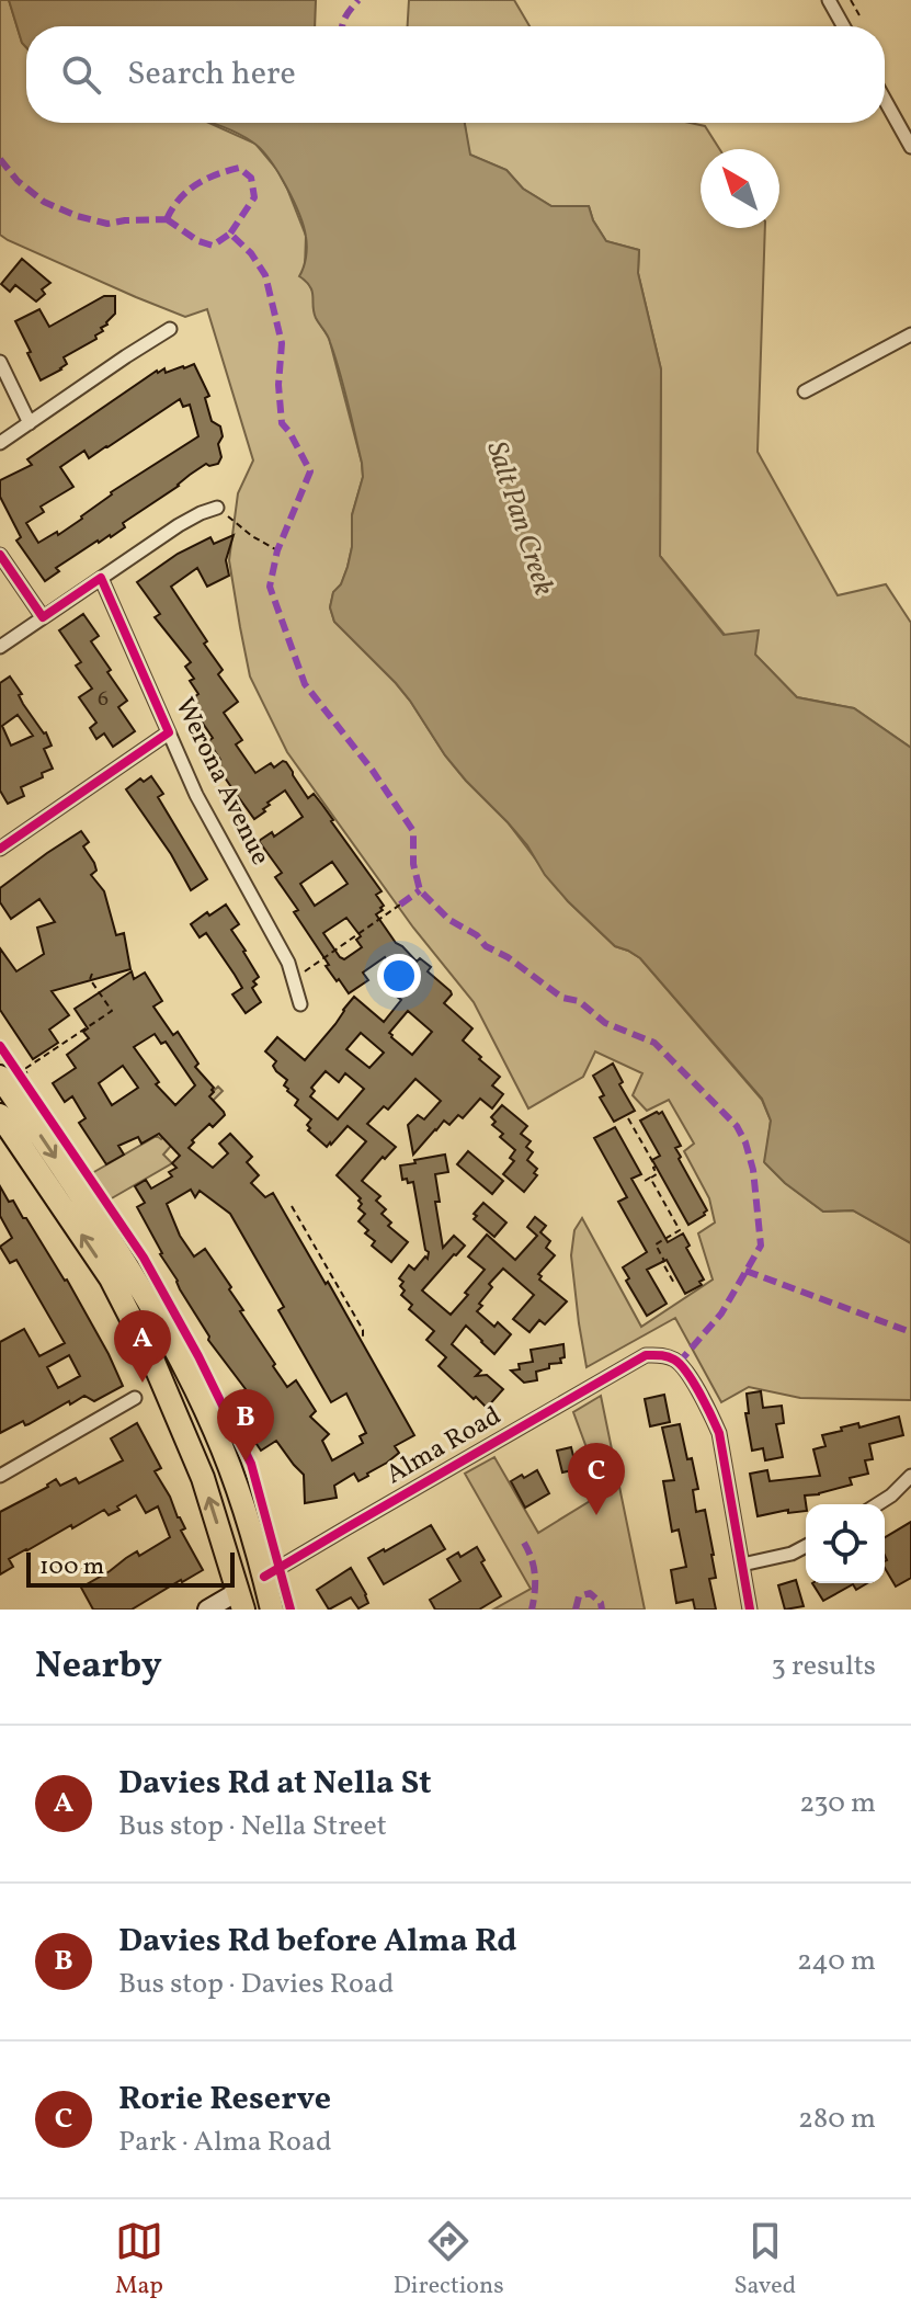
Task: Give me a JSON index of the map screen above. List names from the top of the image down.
{
  "streets": {
    "highway": ["Alma Road"],
    "street": ["Werona Avenue"]
  },
  "water": ["Salt Pan Creek"],
  "house_numbers": ["6"],
  "scale_bar": "100 m",
  "north": "top left",
  "page": {
    "search": "Search here",
    "pins": ["A", "B", "C"],
    "scale": "100 m",
    "heading": ["Nearby", "3 results"],
    "list": [
      {
        "mark": "A",
        "name": "Davies Rd at Nella St",
        "note": "Bus stop · Nella Street",
        "value": "230 m"
      },
      {
        "mark": "B",
        "name": "Davies Rd before Alma Rd",
        "note": "Bus stop · Davies Road",
        "value": "240 m"
      },
      {
        "mark": "C",
        "name": "Rorie Reserve",
        "note": "Park · Alma Road",
        "value": "280 m"
      }
    ],
    "nav": ["Map", "Directions", "Saved"]
  }
}
